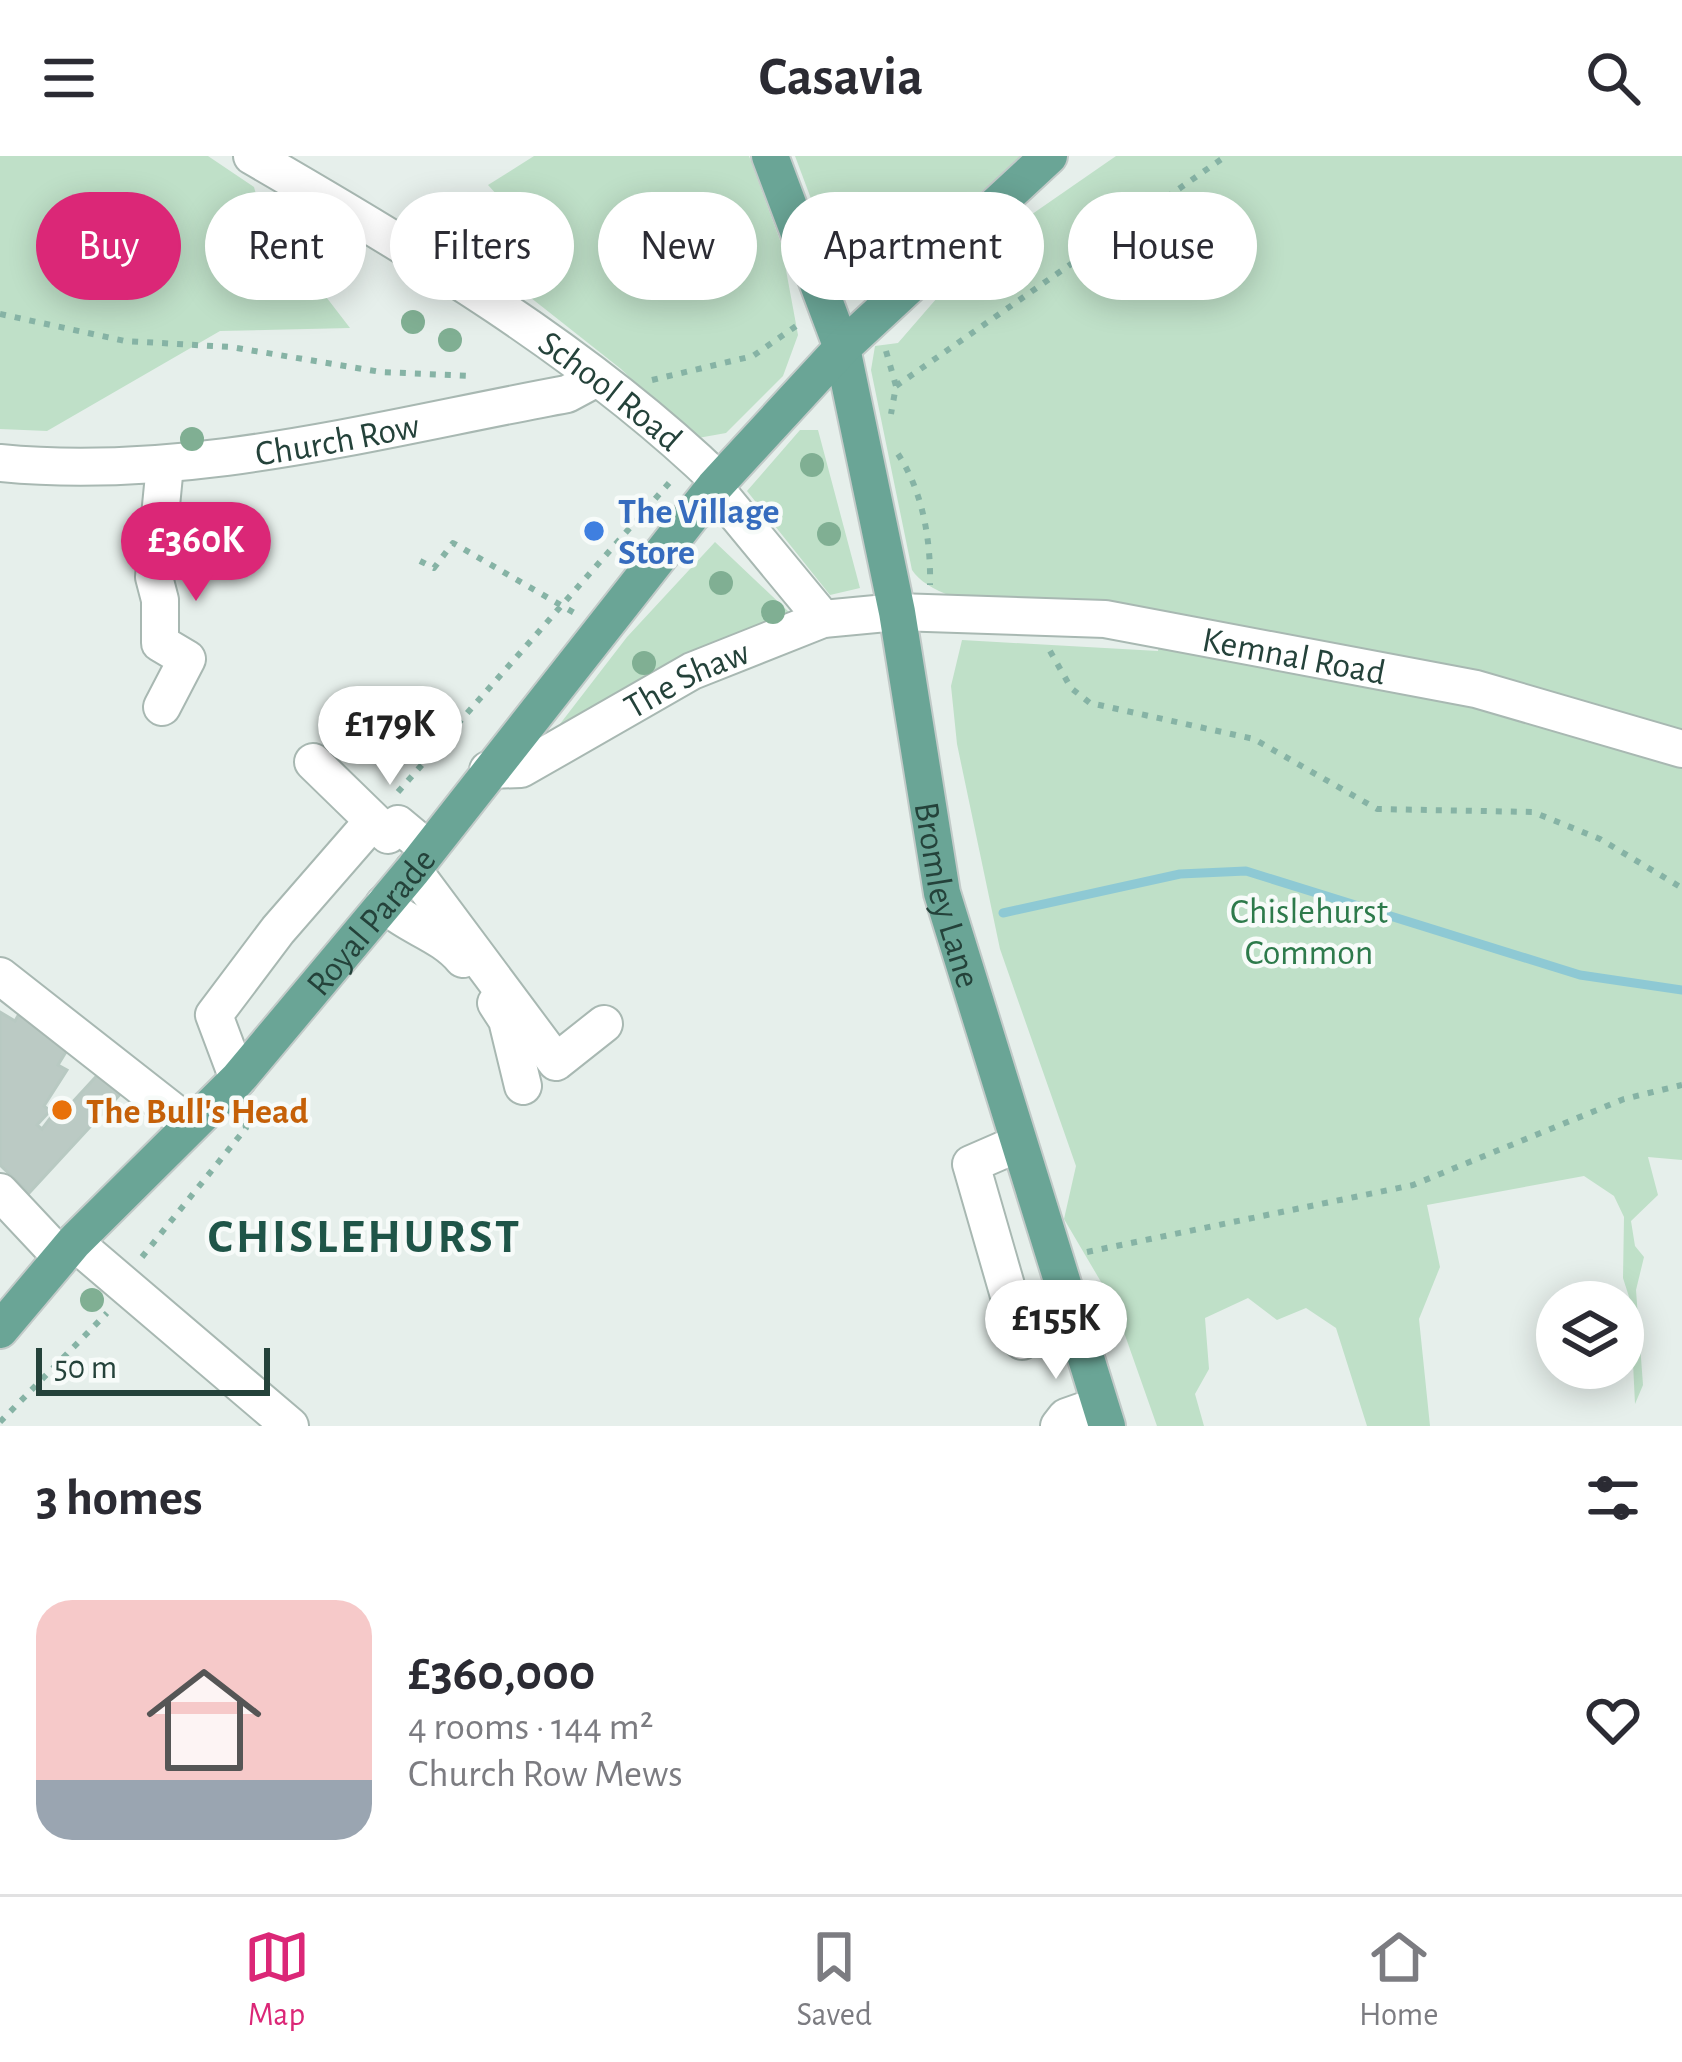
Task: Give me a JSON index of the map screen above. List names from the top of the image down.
{
  "streets": {
    "main road": ["Bromley Lane", "Royal Parade"],
    "street": [
      "School Road",
      "Church Row",
      "Kemnal Road",
      "The Shaw"
    ]
  },
  "crossings": [
    ["School Road", "Church Row"],
    ["School Road", "The Shaw"],
    ["School Road", "Royal Parade"],
    ["Kemnal Road", "The Shaw"],
    ["Kemnal Road", "Bromley Lane"],
    ["The Shaw", "Bromley Lane"],
    ["The Shaw", "Royal Parade"],
    ["Bromley Lane", "Royal Parade"]
  ],
  "districts": ["CHISLEHURST"],
  "parks": ["Chislehurst Common"],
  "places": ["The Village Store", "The Bull's Head"],
  "scale_bar": "50 m",
  "page": {
    "header": "Casavia",
    "chip": [
      "Buy",
      "Rent",
      "Filters",
      "New",
      "Apartment",
      "House"
    ],
    "price": ["£360K", "£179K", "£155K"],
    "scale": "50 m",
    "heading": "3 homes",
    "list": [
      {
        "name": "£360,000",
        "note": "4 rooms · 144 m² · Church Row Mews"
      }
    ],
    "tabs": ["Map", "Saved", "Home"]
  }
}
